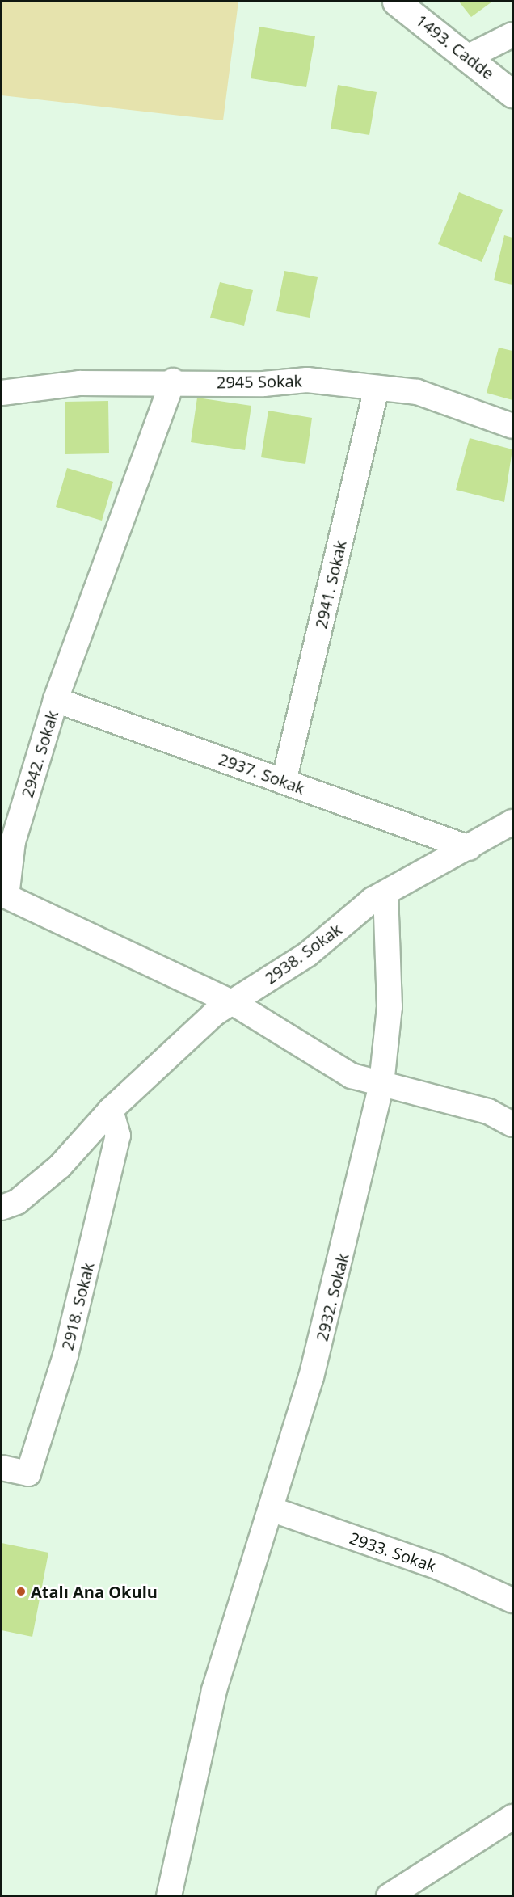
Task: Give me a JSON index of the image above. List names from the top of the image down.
{
  "streets": {
    "street": [
      "1493. Cadde",
      "2945 Sokak",
      "2941. Sokak",
      "2942. Sokak",
      "2937. Sokak",
      "2938. Sokak",
      "2932. Sokak",
      "2918. Sokak",
      "2933. Sokak"
    ]
  },
  "crossings": [
    ["2945 Sokak", "2941. Sokak"],
    ["2945 Sokak", "2942. Sokak"],
    ["2941. Sokak", "2937. Sokak"],
    ["2942. Sokak", "2937. Sokak"],
    ["2942. Sokak", "2938. Sokak"],
    ["2937. Sokak", "2938. Sokak"],
    ["2938. Sokak", "2932. Sokak"],
    ["2938. Sokak", "2918. Sokak"],
    ["2932. Sokak", "2933. Sokak"]
  ],
  "places": ["Atalı Ana Okulu"]
}
